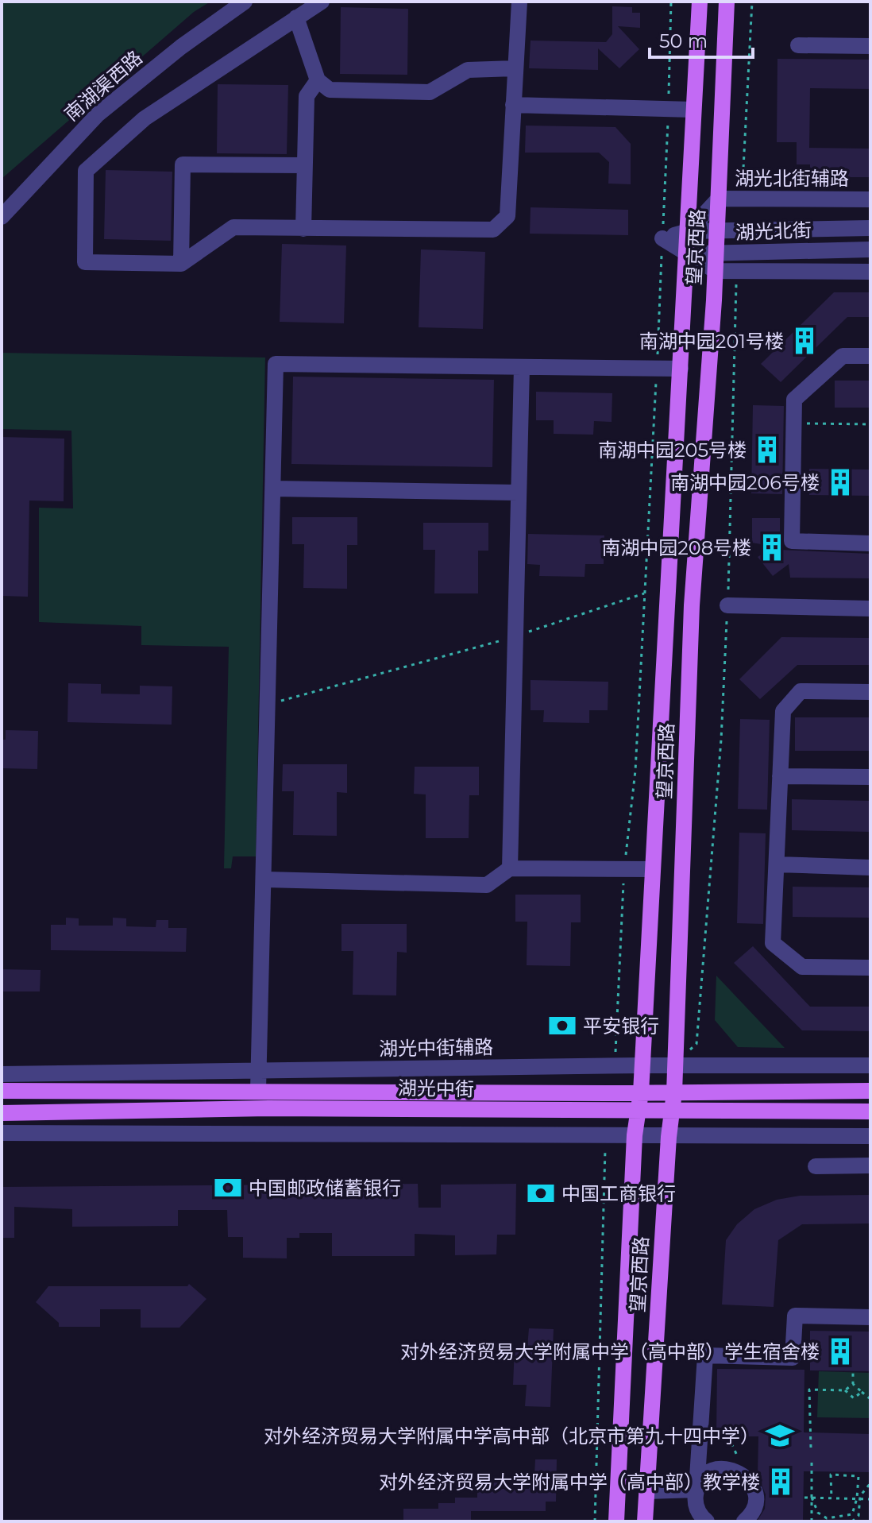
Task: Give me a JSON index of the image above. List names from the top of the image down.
{
  "streets": {
    "main road": ["望京西路", "湖光中街"],
    "street": [
      "南湖渠西路",
      "湖光北街辅路",
      "湖光北街",
      "湖光中街辅路"
    ]
  },
  "crossings": [
    ["湖光北街辅路", "湖光北街"],
    ["湖光北街辅路", "望京西路"],
    ["湖光北街", "望京西路"],
    ["望京西路", "湖光中街辅路"],
    ["望京西路", "湖光中街"]
  ],
  "places": {
    "building": [
      "南湖中园201号楼",
      "南湖中园205号楼",
      "南湖中园206号楼",
      "南湖中园208号楼",
      "对外经济贸易大学附属中学（高中部）学生宿舍楼",
      "对外经济贸易大学附属中学（高中部）教学楼"
    ],
    "bank": ["平安银行", "中国邮政储蓄银行", "中国工商银行"],
    "school or university": ["对外经济贸易大学附属中学高中部（北京市第九十四中学）"]
  },
  "scale_bar": "50 m"
}
